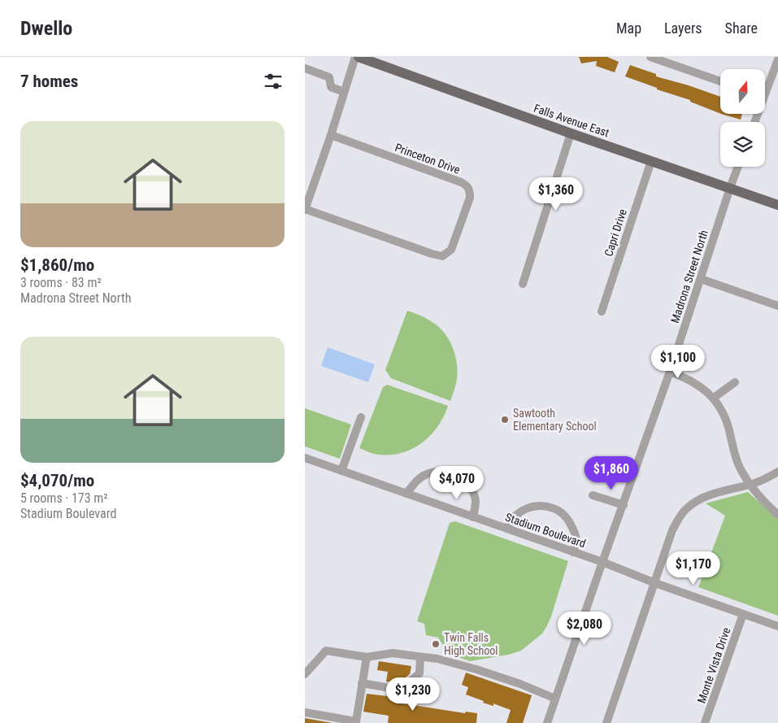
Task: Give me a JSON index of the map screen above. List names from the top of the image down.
{
  "streets": {
    "main road": ["Falls Avenue East"],
    "street": [
      "Princeton Drive",
      "Capri Drive",
      "Madrona Street North",
      "Stadium Boulevard",
      "Monte Vista Drive"
    ]
  },
  "crossings": [
    ["Falls Avenue East", "Capri Drive"],
    ["Falls Avenue East", "Madrona Street North"],
    ["Madrona Street North", "Stadium Boulevard"],
    ["Stadium Boulevard", "Monte Vista Drive"]
  ],
  "places": ["Sawtooth Elementary School", "Twin Falls High School"],
  "north": "top",
  "page": {
    "header": "Dwello",
    "nav": ["Map", "Layers", "Share"],
    "heading": "7 homes",
    "list": [
      {
        "name": "$1,860/mo",
        "note": "3 rooms · 83 m² · Madrona Street North"
      },
      {
        "name": "$4,070/mo",
        "note": "5 rooms · 173 m² · Stadium Boulevard"
      }
    ],
    "price": [
      "$1,360",
      "$1,100",
      "$1,860",
      "$4,070",
      "$1,170",
      "$2,080",
      "$1,230"
    ]
  }
}
